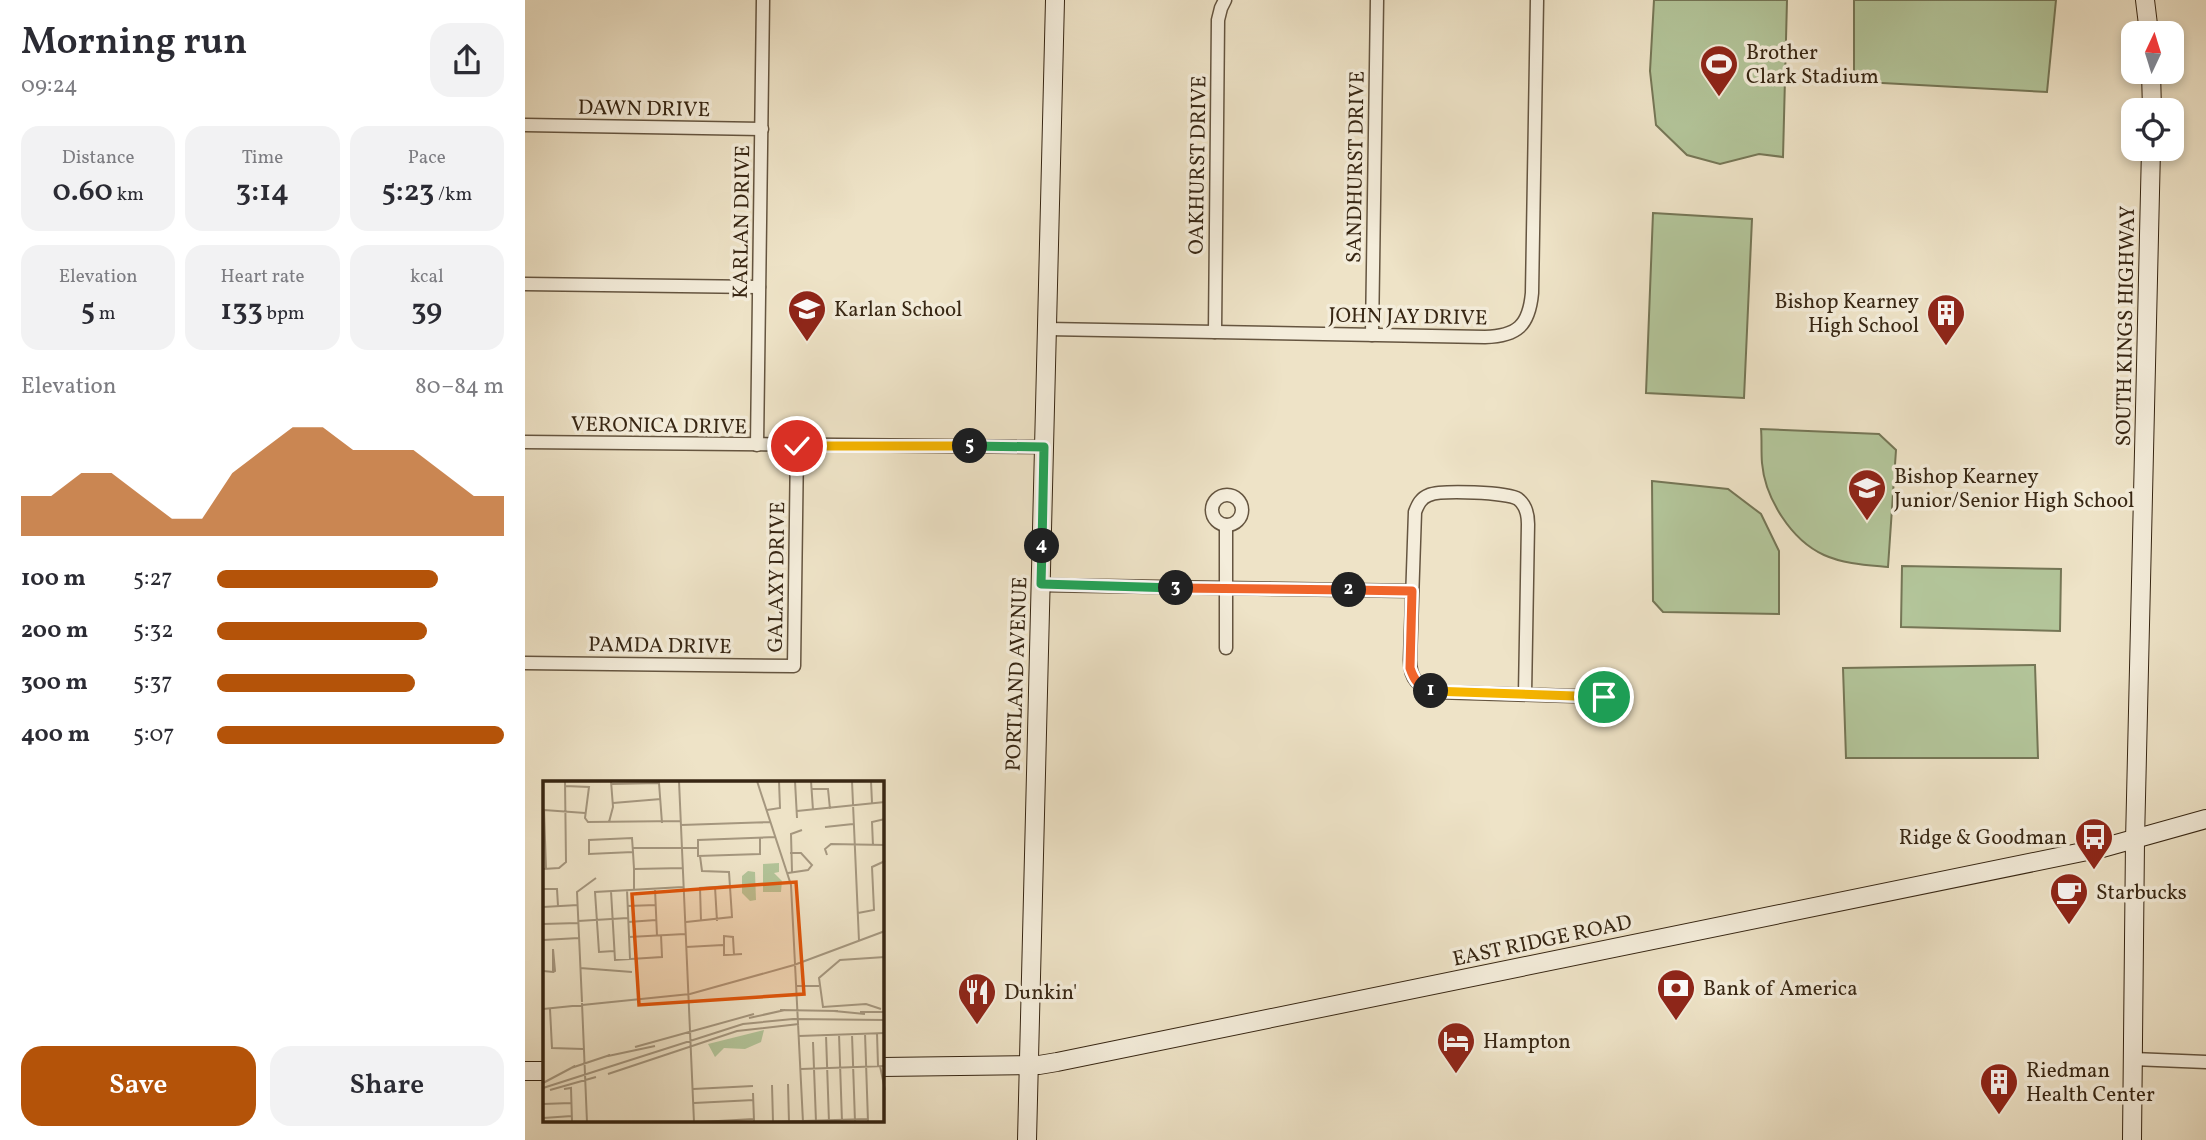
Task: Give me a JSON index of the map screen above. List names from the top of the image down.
{
  "streets": {
    "main road": ["SOUTH KINGS HIGHWAY", "PORTLAND AVENUE", "EAST RIDGE ROAD"],
    "street": [
      "DAWN DRIVE",
      "OAKHURST DRIVE",
      "SANDHURST DRIVE",
      "KARLAN DRIVE",
      "JOHN JAY DRIVE",
      "VERONICA DRIVE",
      "GALAXY DRIVE",
      "PAMDA DRIVE"
    ]
  },
  "crossings": [
    ["DAWN DRIVE", "KARLAN DRIVE"],
    ["OAKHURST DRIVE", "JOHN JAY DRIVE"],
    ["SANDHURST DRIVE", "JOHN JAY DRIVE"],
    ["KARLAN DRIVE", "VERONICA DRIVE"],
    ["JOHN JAY DRIVE", "PORTLAND AVENUE"],
    ["SOUTH KINGS HIGHWAY", "EAST RIDGE ROAD"],
    ["VERONICA DRIVE", "GALAXY DRIVE"],
    ["VERONICA DRIVE", "PORTLAND AVENUE"],
    ["GALAXY DRIVE", "PAMDA DRIVE"],
    ["PORTLAND AVENUE", "EAST RIDGE ROAD"]
  ],
  "places": {
    "sports": ["Brother Clark Stadium"],
    "school or university": ["Karlan School", "Bishop Kearney Junior/Senior High School"],
    "building": ["Bishop Kearney High School", "Riedman Health Center"],
    "bus stop": ["Ridge & Goodman"],
    "cafe": ["Starbucks"],
    "bank": ["Bank of America"],
    "restaurant": ["Dunkin'"],
    "hotel": ["Hampton"]
  },
  "north": "top",
  "page": {
    "heading": ["Morning run", "09:24"],
    "stats": [
      ["Distance", "0.60 km"],
      ["Time", "3:14"],
      ["Pace", "5:23 /km"],
      ["Elevation", "5 m"],
      ["Heart rate", "133 bpm"],
      ["kcal", "39"]
    ],
    "chart": ["Elevation", "80–84 m"],
    "pins": [
      "5",
      "4",
      "3",
      "2",
      "1"
    ],
    "list": [
      {
        "name": "100 m",
        "note": "5:27"
      },
      {
        "name": "200 m",
        "note": "5:32"
      },
      {
        "name": "300 m",
        "note": "5:37"
      },
      {
        "name": "400 m",
        "note": "5:07"
      }
    ],
    "buttons": ["Save", "Share"]
  }
}
